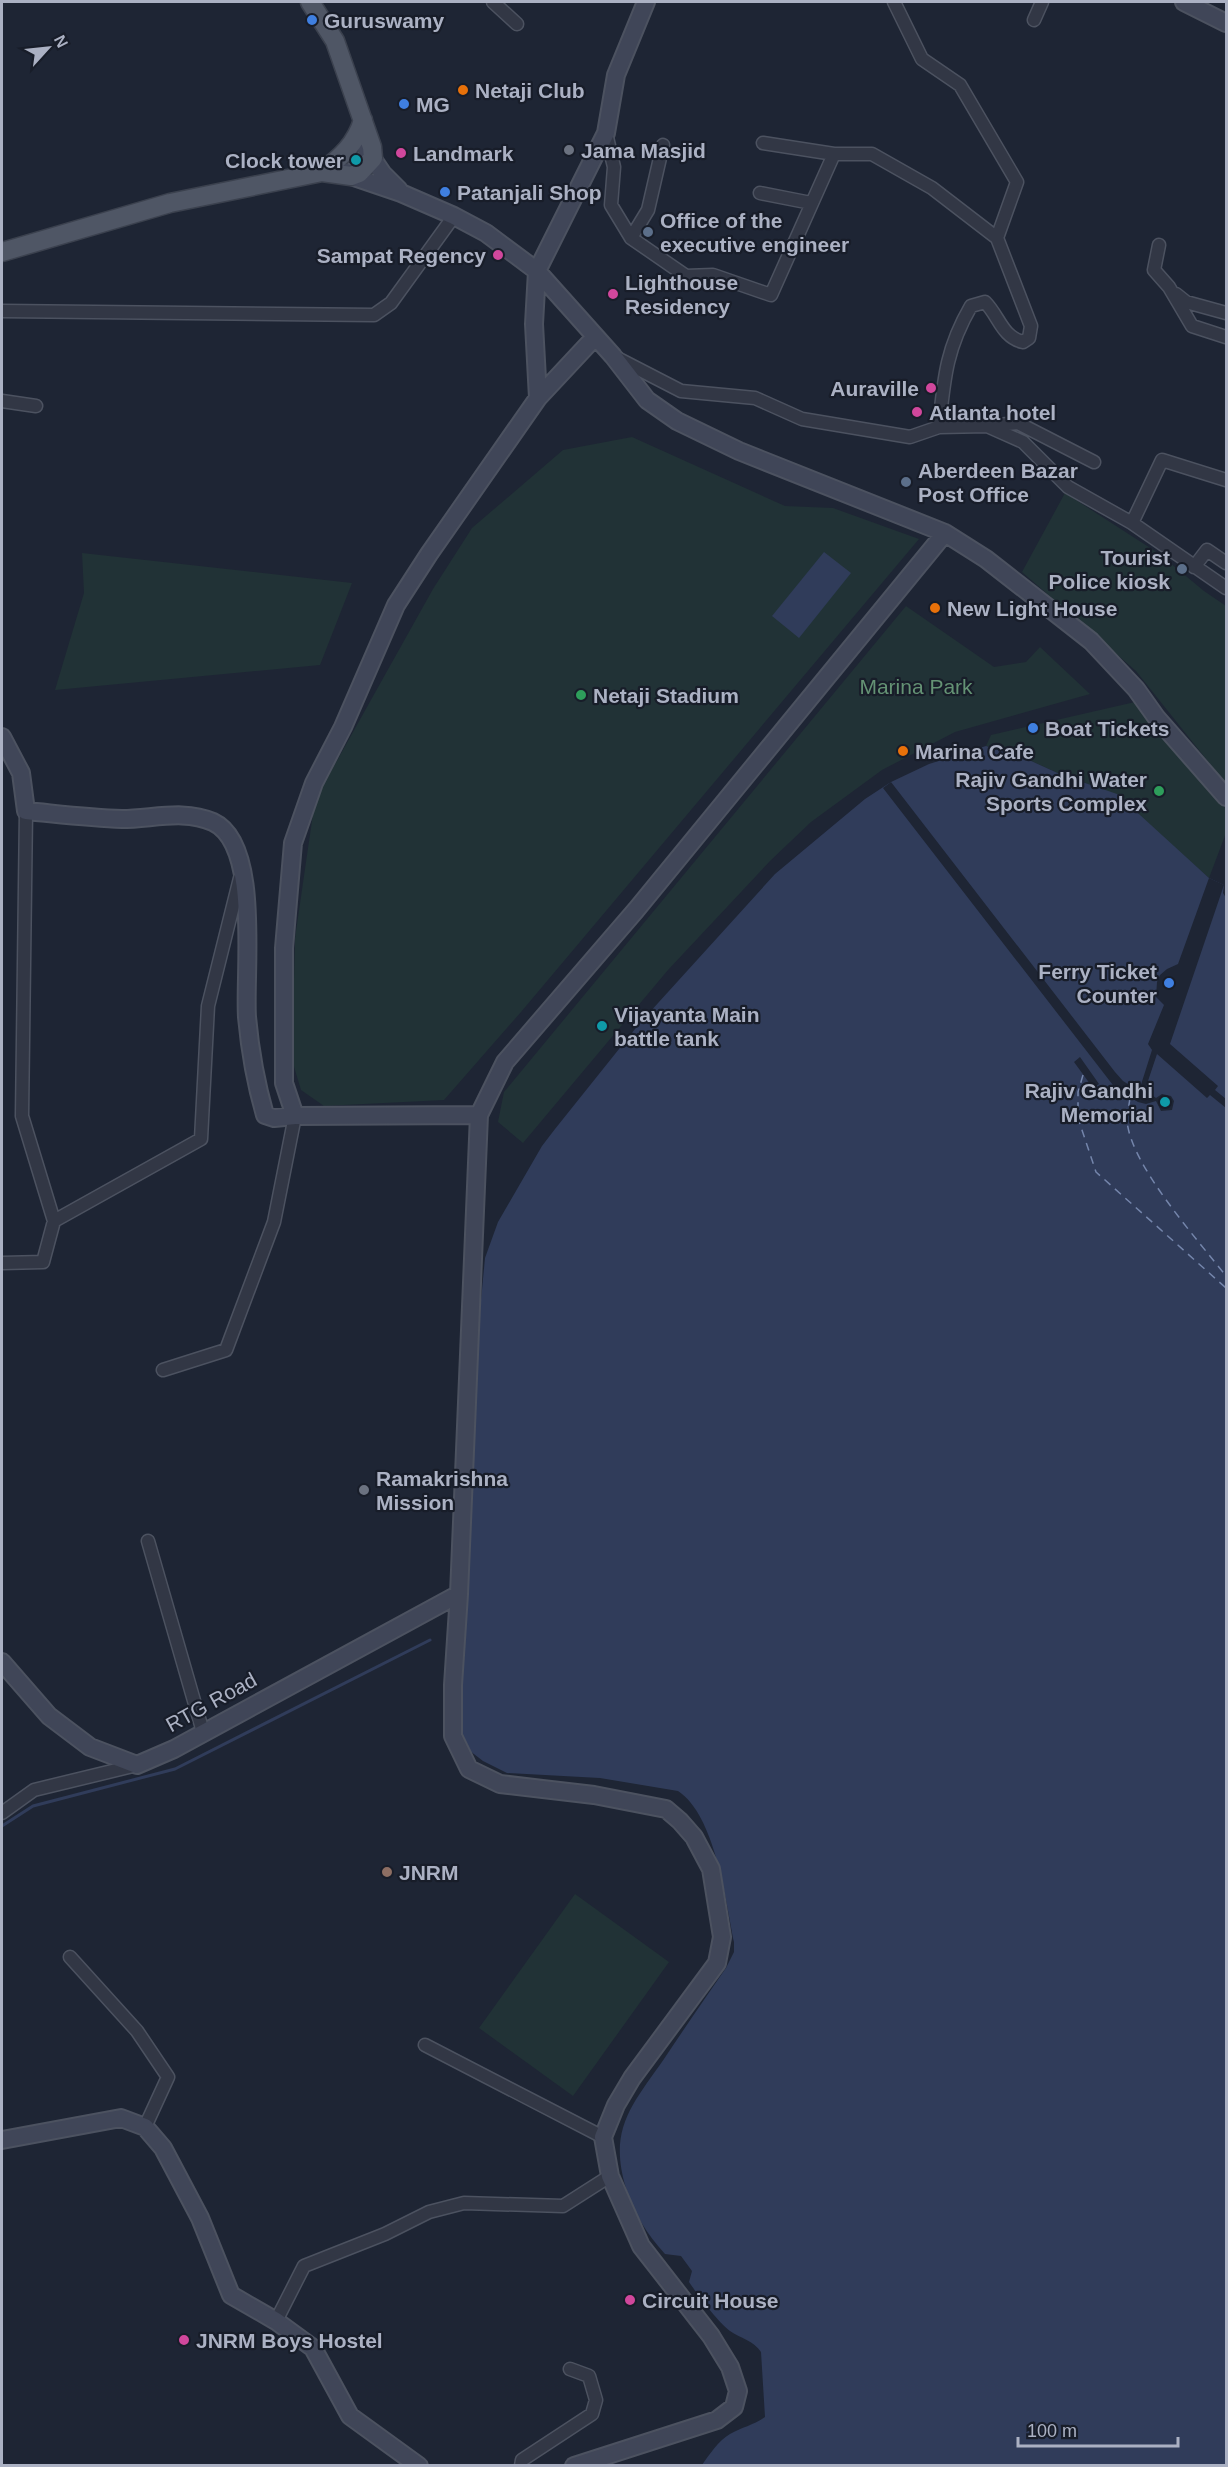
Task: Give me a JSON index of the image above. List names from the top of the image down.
{
  "streets": {
    "main road": ["RTG Road"]
  },
  "parks": ["Marina Park"],
  "places": [
    "Guruswamy",
    "Netaji Club",
    "MG",
    "Jama Masjid",
    "Landmark",
    "Clock tower",
    "Patanjali Shop",
    "Office of the executive engineer",
    "Sampat Regency",
    "Lighthouse Residency",
    "Auraville",
    "Atlanta hotel",
    "Aberdeen Bazar Post Office",
    "Tourist Police kiosk",
    "New Light House",
    "Netaji Stadium",
    "Boat Tickets",
    "Marina Cafe",
    "Rajiv Gandhi Water Sports Complex",
    "Ferry Ticket Counter",
    "Vijayanta Main battle tank",
    "Rajiv Gandhi Memorial",
    "Ramakrishna Mission",
    "JNRM",
    "Circuit House",
    "JNRM Boys Hostel"
  ],
  "scale_bar": "100 m",
  "north": "top right"
}
